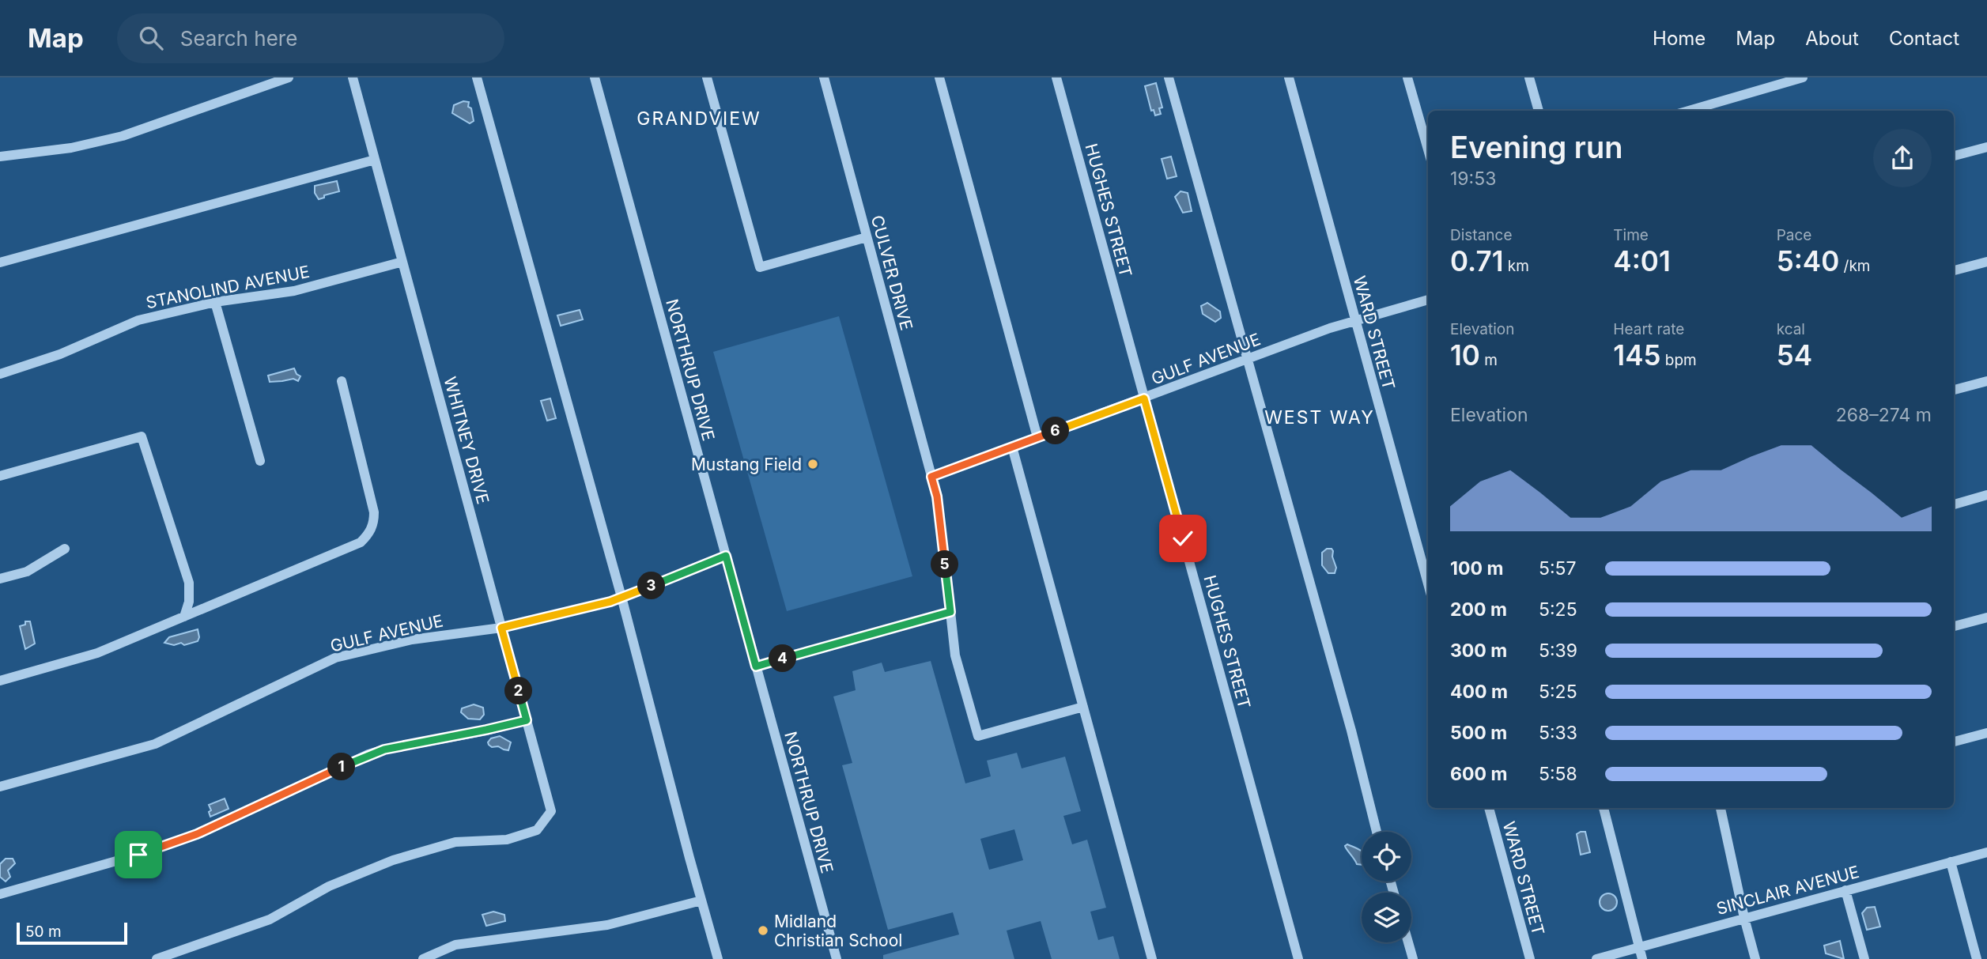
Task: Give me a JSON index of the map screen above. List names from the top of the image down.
{
  "streets": {
    "street": [
      "HUGHES STREET",
      "CULVER DRIVE",
      "STANOLIND AVENUE",
      "WARD STREET",
      "GULF AVENUE",
      "NORTHRUP DRIVE",
      "WHITNEY DRIVE",
      "SINCLAIR AVENUE"
    ]
  },
  "crossings": [
    ["HUGHES STREET", "GULF AVENUE"],
    ["CULVER DRIVE", "GULF AVENUE"],
    ["STANOLIND AVENUE", "WHITNEY DRIVE"],
    ["WARD STREET", "GULF AVENUE"],
    ["GULF AVENUE", "NORTHRUP DRIVE"],
    ["GULF AVENUE", "WHITNEY DRIVE"]
  ],
  "districts": ["GRANDVIEW", "WEST WAY"],
  "places": ["Mustang Field", "Midland Christian School"],
  "scale_bar": "50 m",
  "page": {
    "header": "Map",
    "search": "Search here",
    "nav": [
      "Home",
      "Map",
      "About",
      "Contact"
    ],
    "heading": ["Evening run", "19:53"],
    "stats": [
      ["Distance", "0.71 km"],
      ["Time", "4:01"],
      ["Pace", "5:40 /km"],
      ["Elevation", "10 m"],
      ["Heart rate", "145 bpm"],
      ["kcal", "54"]
    ],
    "chart": ["Elevation", "268–274 m"],
    "pins": [
      "6",
      "5",
      "3",
      "4",
      "2",
      "1"
    ],
    "list": [
      {
        "name": "100 m",
        "note": "5:57"
      },
      {
        "name": "200 m",
        "note": "5:25"
      },
      {
        "name": "300 m",
        "note": "5:39"
      },
      {
        "name": "400 m",
        "note": "5:25"
      },
      {
        "name": "500 m",
        "note": "5:33"
      },
      {
        "name": "600 m",
        "note": "5:58"
      }
    ],
    "scale": "50 m"
  }
}
